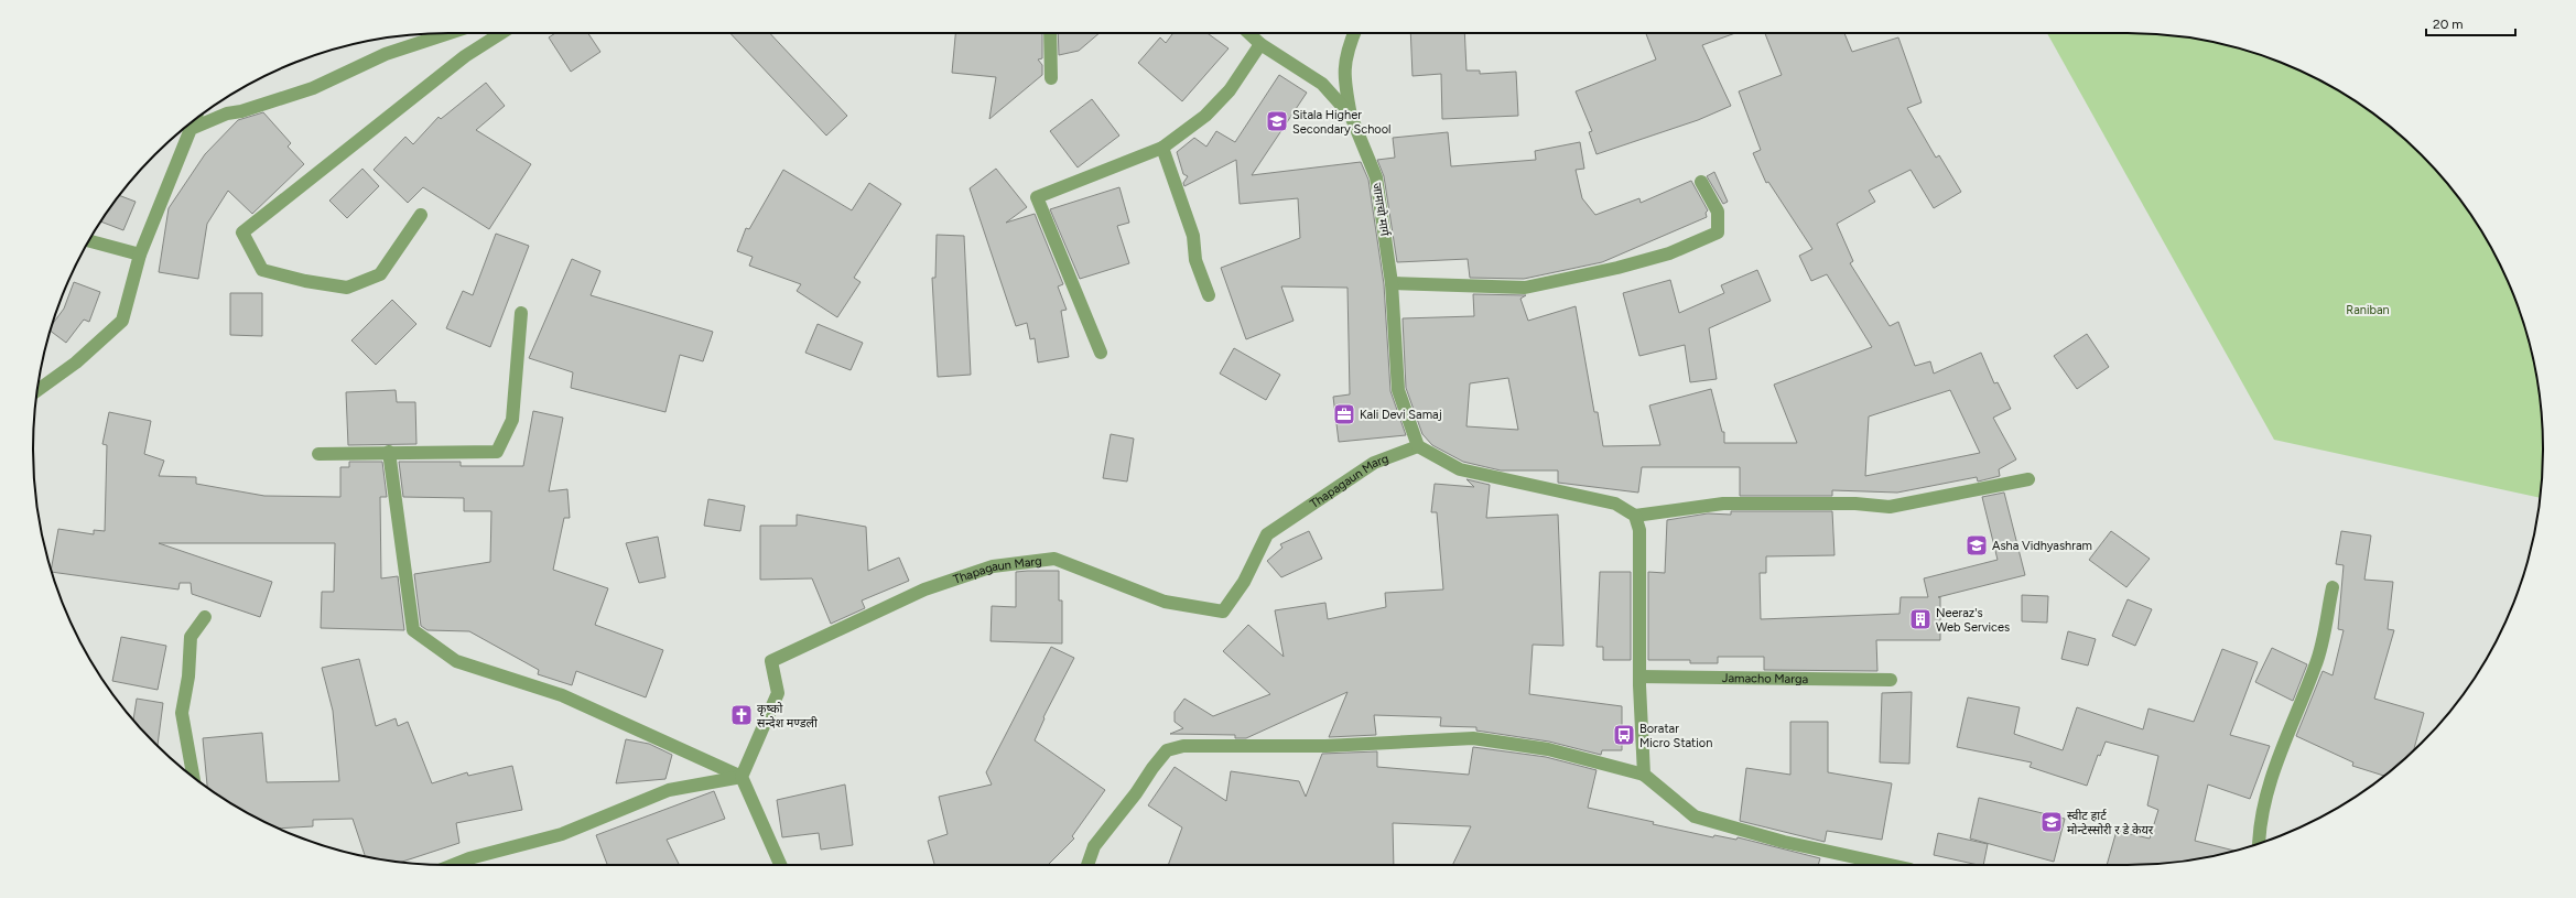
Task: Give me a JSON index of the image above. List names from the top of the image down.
{
  "streets": {
    "street": ["जामाचो मार्ग", "Thapagaun Marg", "Jamacho Marga"]
  },
  "crossings": [
    ["जामाचो मार्ग", "Thapagaun Marg"]
  ],
  "parks": ["Raniban"],
  "places": {
    "school or university": ["Sitala Higher Secondary School", "Asha Vidhyashram", "स्वीट हार्ट मोन्टेस्सोरी र डे केयर"],
    "office": ["Kali Devi Samaj"],
    "building": ["Neeraz's Web Services"],
    "church": ["कृष्को सन्देश मण्डली"],
    "bus stop": ["Boratar Micro Station"]
  },
  "scale_bar": "20 m"
}
